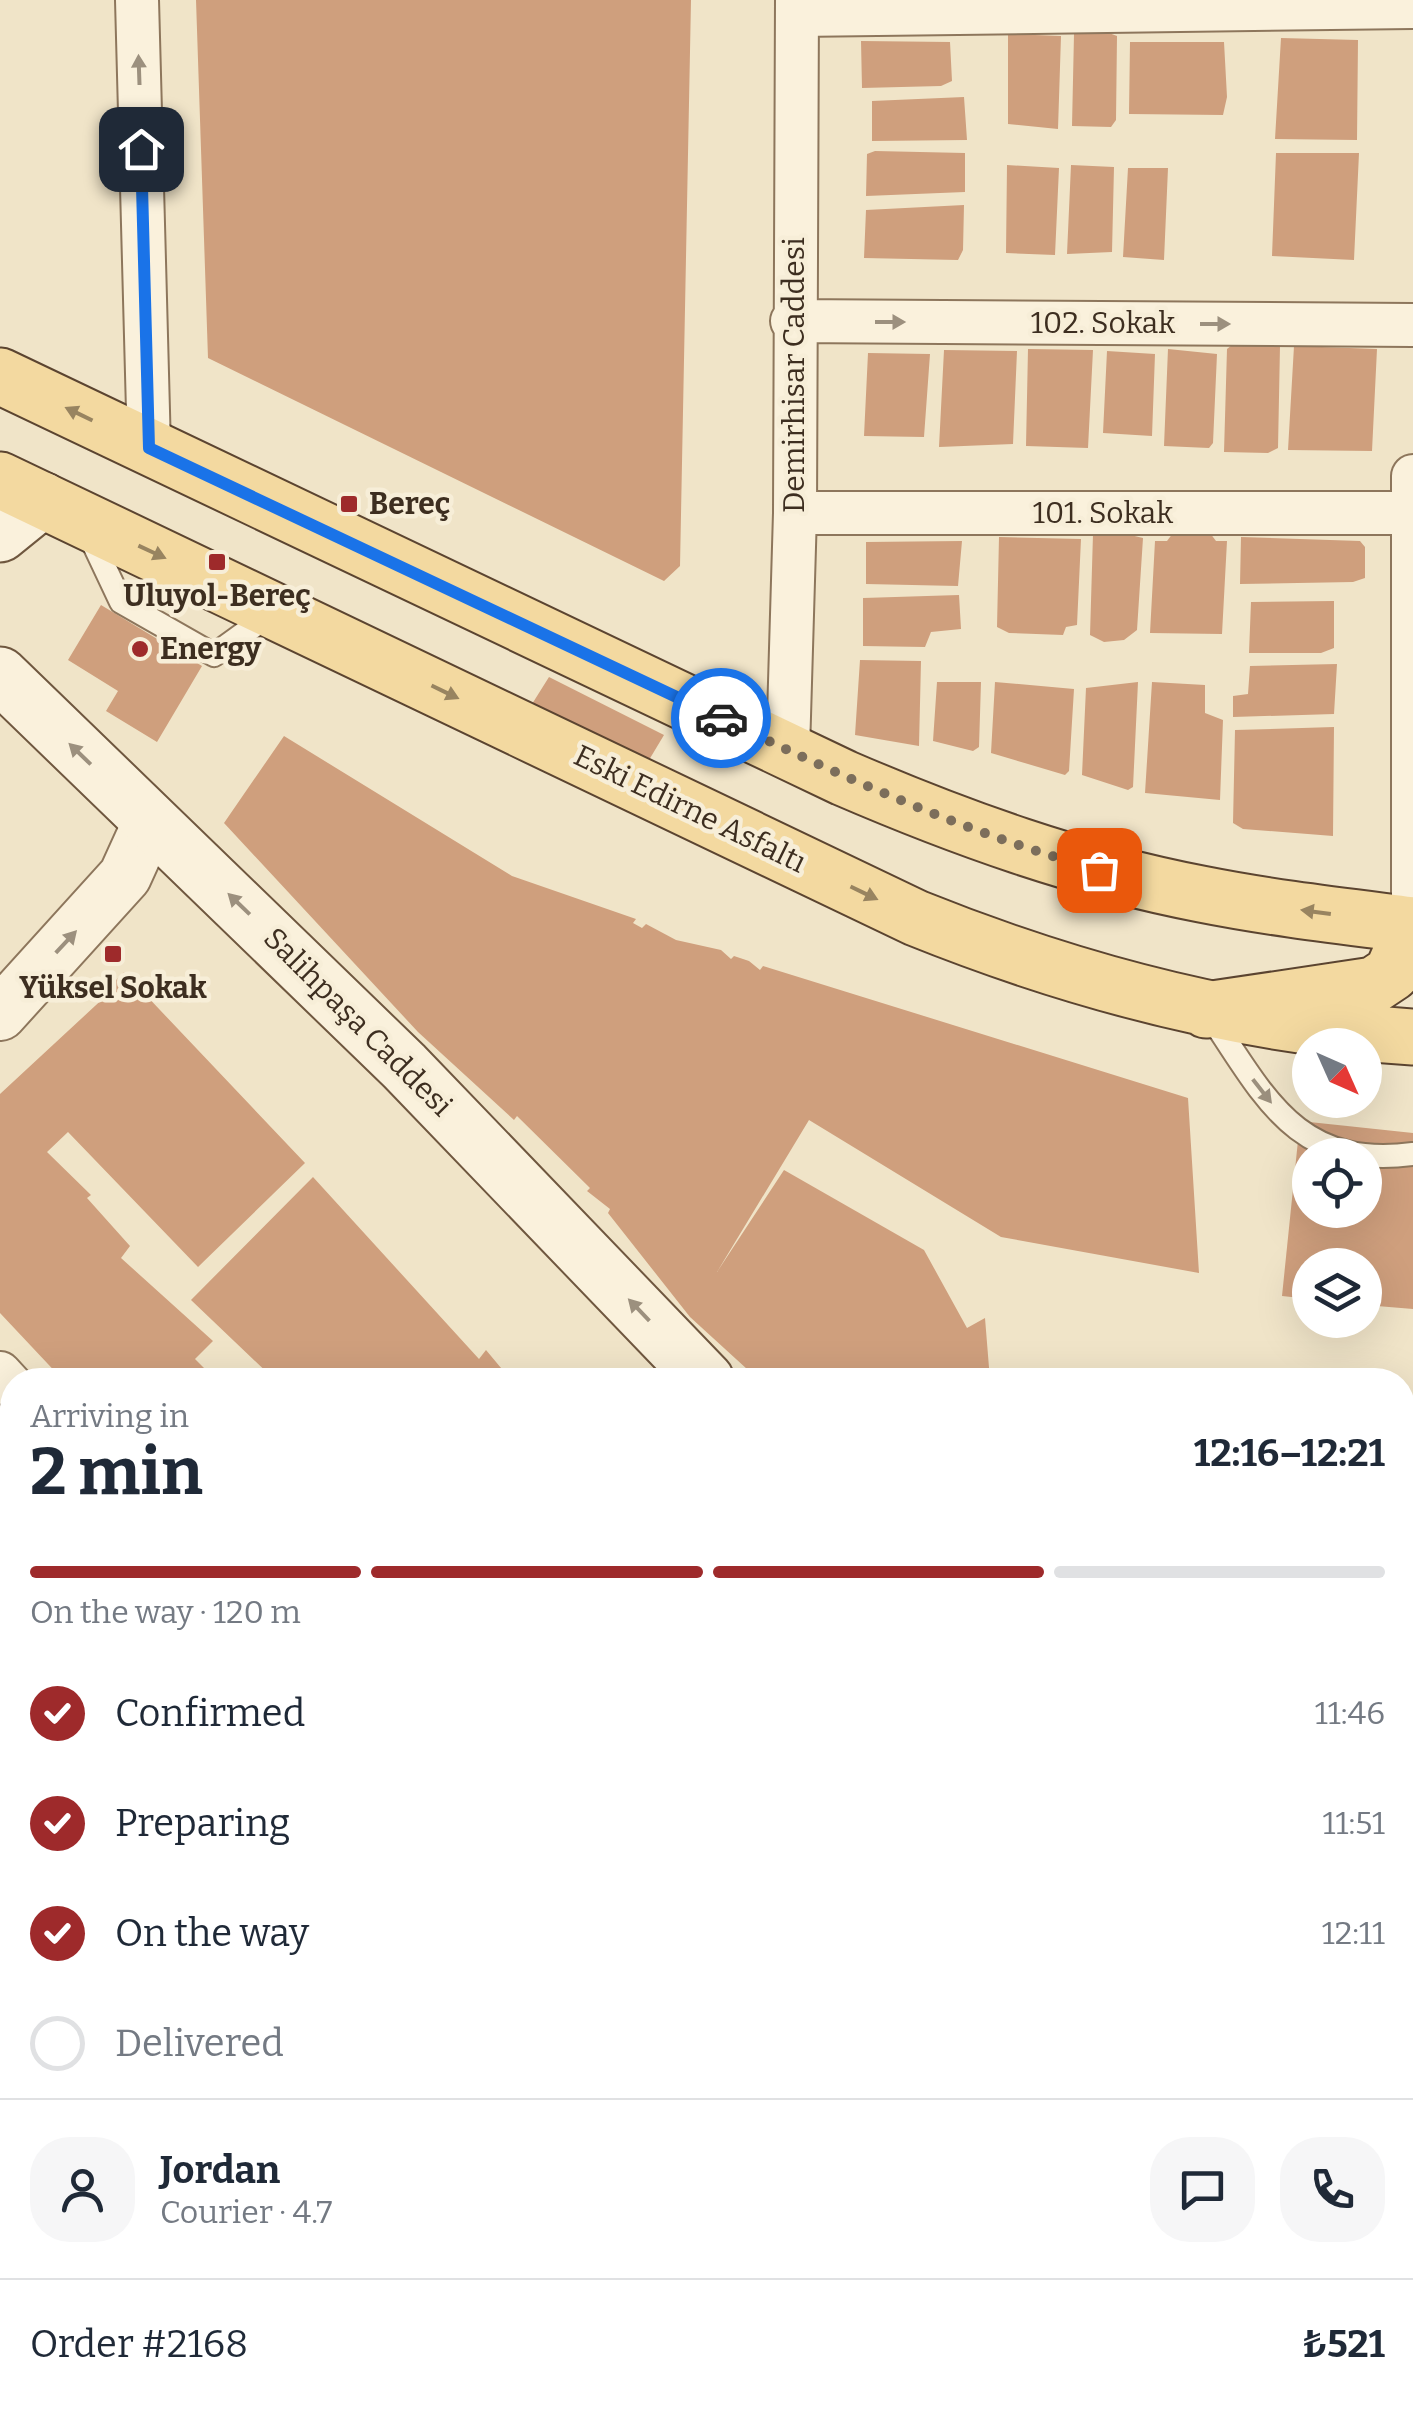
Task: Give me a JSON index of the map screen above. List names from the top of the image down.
{
  "streets": {
    "main road": ["Eski Edirne Asfaltı", "Salihpaşa Caddesi"],
    "street": ["102. Sokak", "Demirhisar Caddesi", "101. Sokak"]
  },
  "crossings": [
    ["102. Sokak", "Demirhisar Caddesi"],
    ["Demirhisar Caddesi", "101. Sokak"]
  ],
  "places": {
    "transit": ["Bereç", "Uluyol-Bereç", "Yüksel Sokak"],
    "other": ["Energy"]
  },
  "north": "bottom right",
  "page": {
    "heading": ["2 min", "Arriving in", "12:16–12:21"],
    "panel": [
      "Jordan",
      "Courier · 4.7",
      "Order #2168",
      "₺521"
    ],
    "bar": "On the way · 120 m",
    "list": [
      ["Confirmed", "11:46"],
      ["Preparing", "11:51"],
      ["On the way", "12:11"],
      "Delivered"
    ]
  }
}
